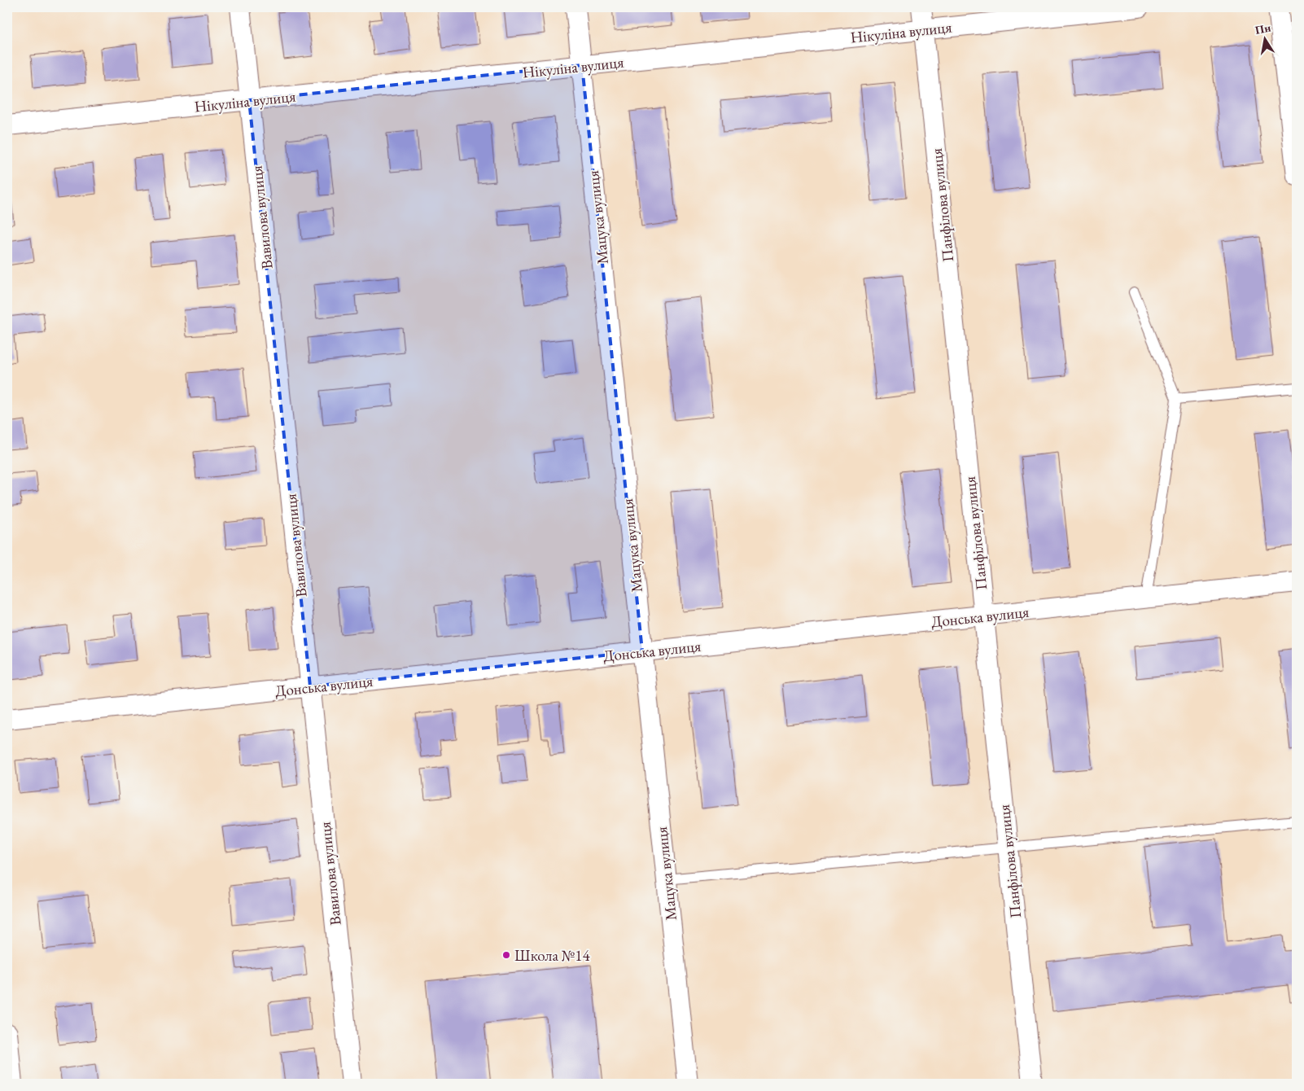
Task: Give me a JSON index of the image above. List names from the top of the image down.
{
  "streets": {
    "street": [
      "Нікуліна вулиця",
      "Панфілова вулиця",
      "Вавилова вулиця",
      "Мацука вулиця",
      "Донська вулиця"
    ]
  },
  "crossings": [
    ["Нікуліна вулиця", "Панфілова вулиця"],
    ["Нікуліна вулиця", "Вавилова вулиця"],
    ["Нікуліна вулиця", "Мацука вулиця"],
    ["Панфілова вулиця", "Донська вулиця"],
    ["Вавилова вулиця", "Донська вулиця"],
    ["Мацука вулиця", "Донська вулиця"]
  ],
  "places": ["Школа №14"],
  "north": "top"
}
